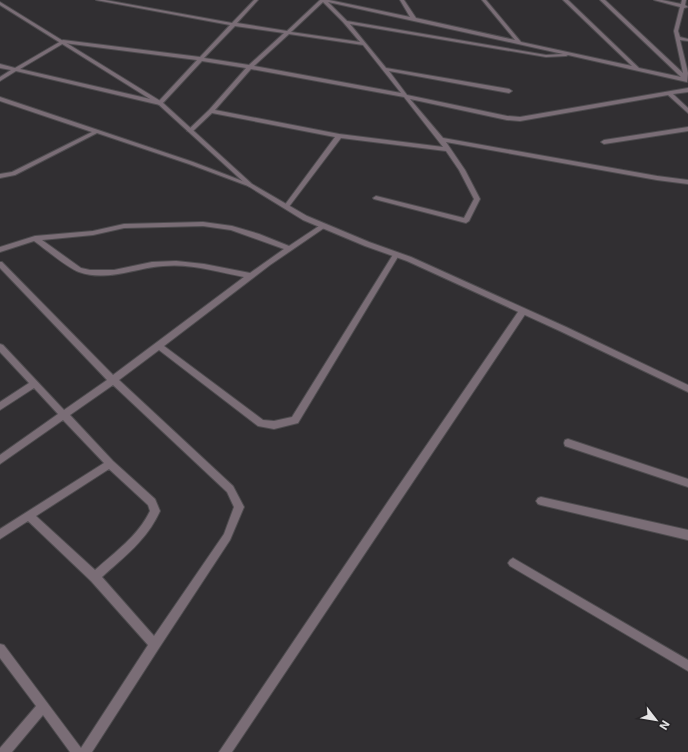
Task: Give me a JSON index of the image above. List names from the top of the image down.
{
  "north": "bottom right"
}
